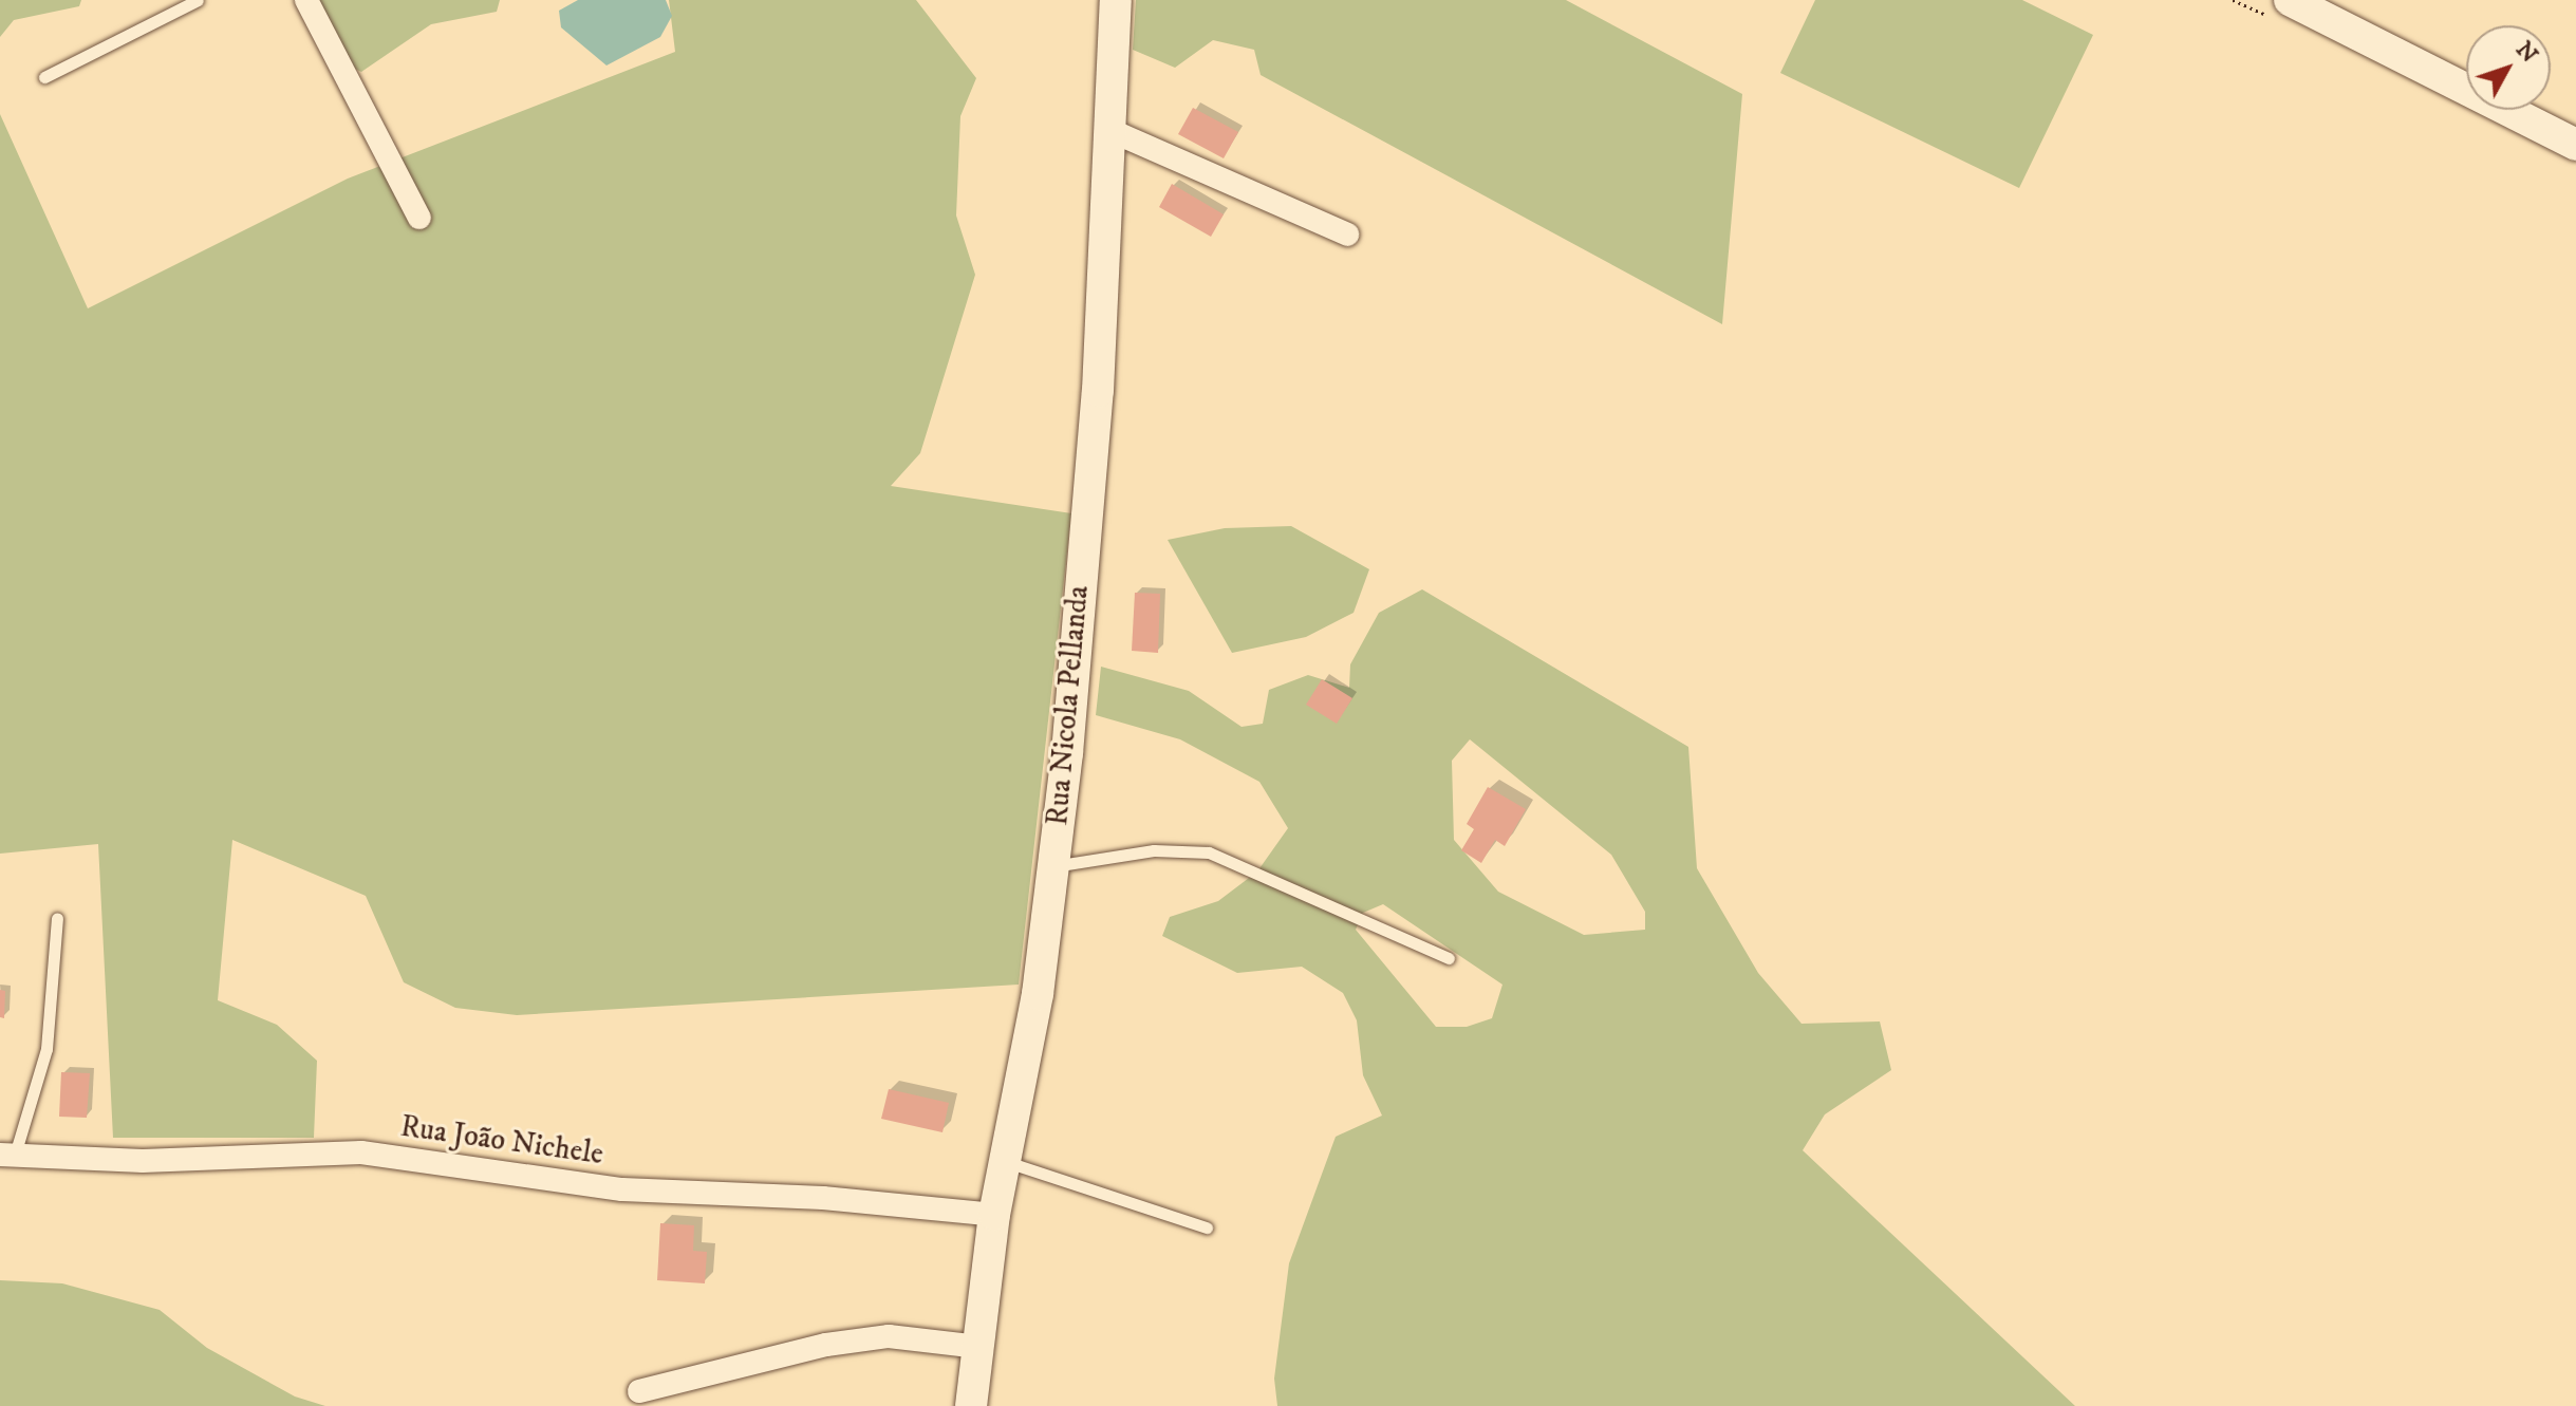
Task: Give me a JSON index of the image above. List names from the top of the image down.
{
  "streets": {
    "main road": ["Rua Nicola Pellanda"],
    "street": ["Rua João Nichele"]
  },
  "crossings": [
    ["Rua Nicola Pellanda", "Rua João Nichele"]
  ],
  "north": "top right"
}
